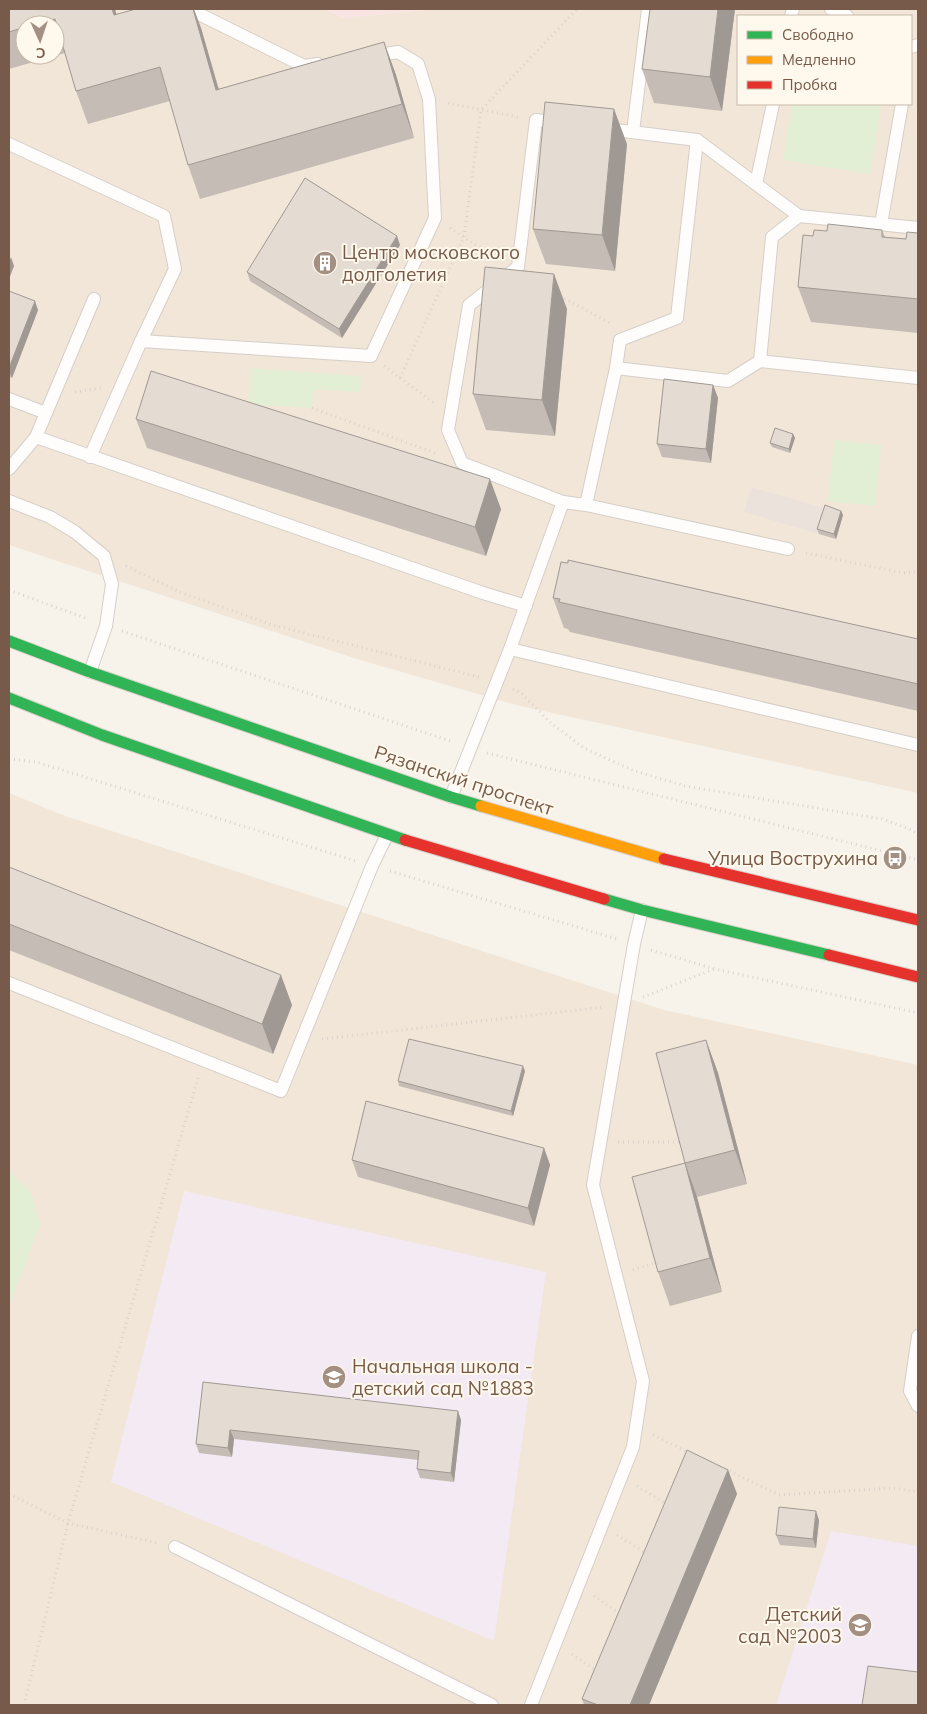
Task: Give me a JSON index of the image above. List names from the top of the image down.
{
  "streets": {
    "main road": ["Рязанский проспект"]
  },
  "places": {
    "building": ["Центр московского долголетия"],
    "bus stop": ["Улица Вострухина"],
    "school or university": ["Начальная школа - детский сад №1883", "Детский сад №2003"]
  },
  "legend": ["Свободно", "Медленно", "Пробка"],
  "north": "bottom"
}
